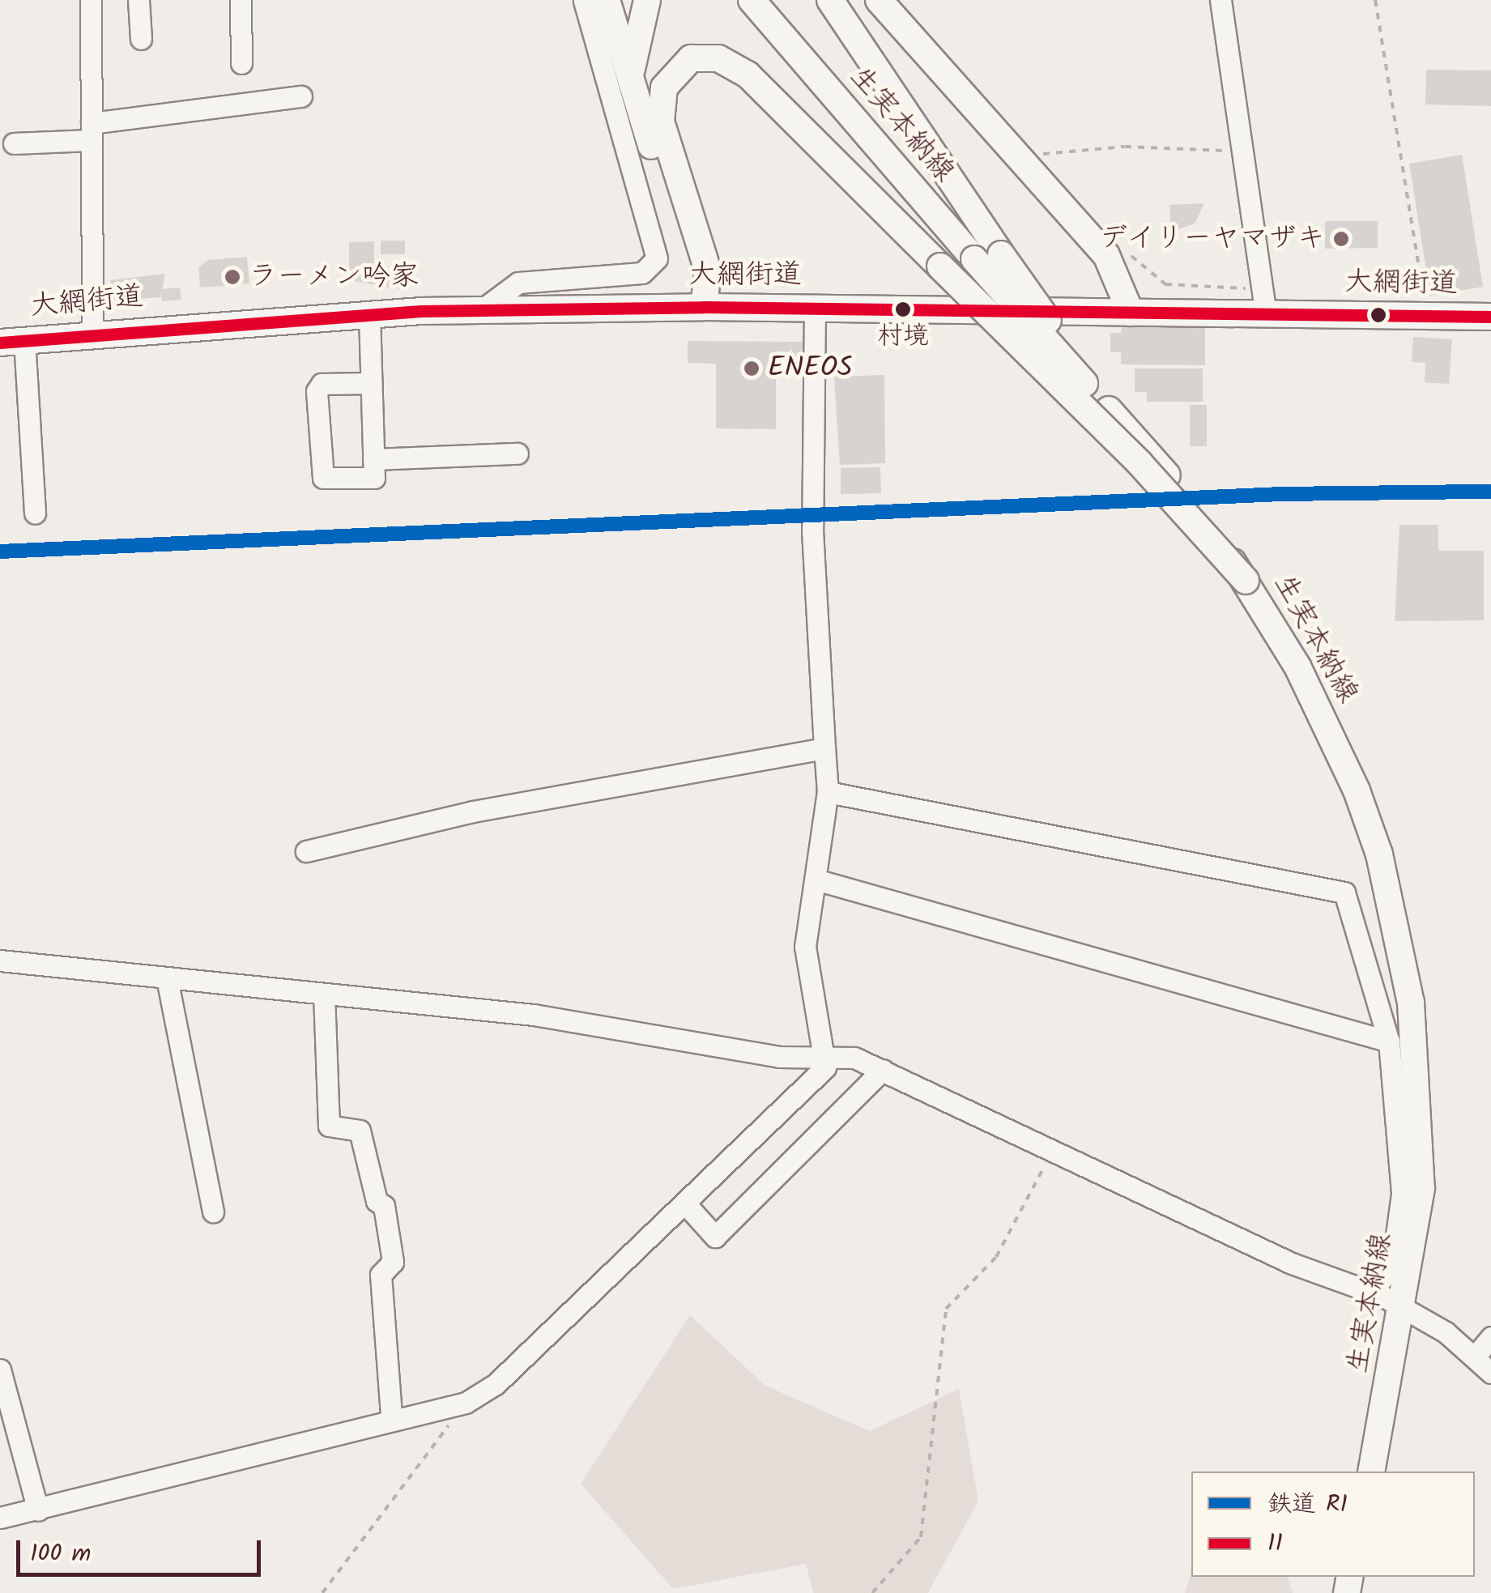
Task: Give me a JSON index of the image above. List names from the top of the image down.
{
  "streets": {
    "main road": ["生実本納線", "大網街道"]
  },
  "places": [
    "デイリーヤマザキ",
    "ラーメン吟家",
    "村境",
    "ENEOS"
  ],
  "lines": ["transit line 11", "rail line R1"],
  "legend": ["鉄道 R1", "11"],
  "scale_bar": "100 m"
}
